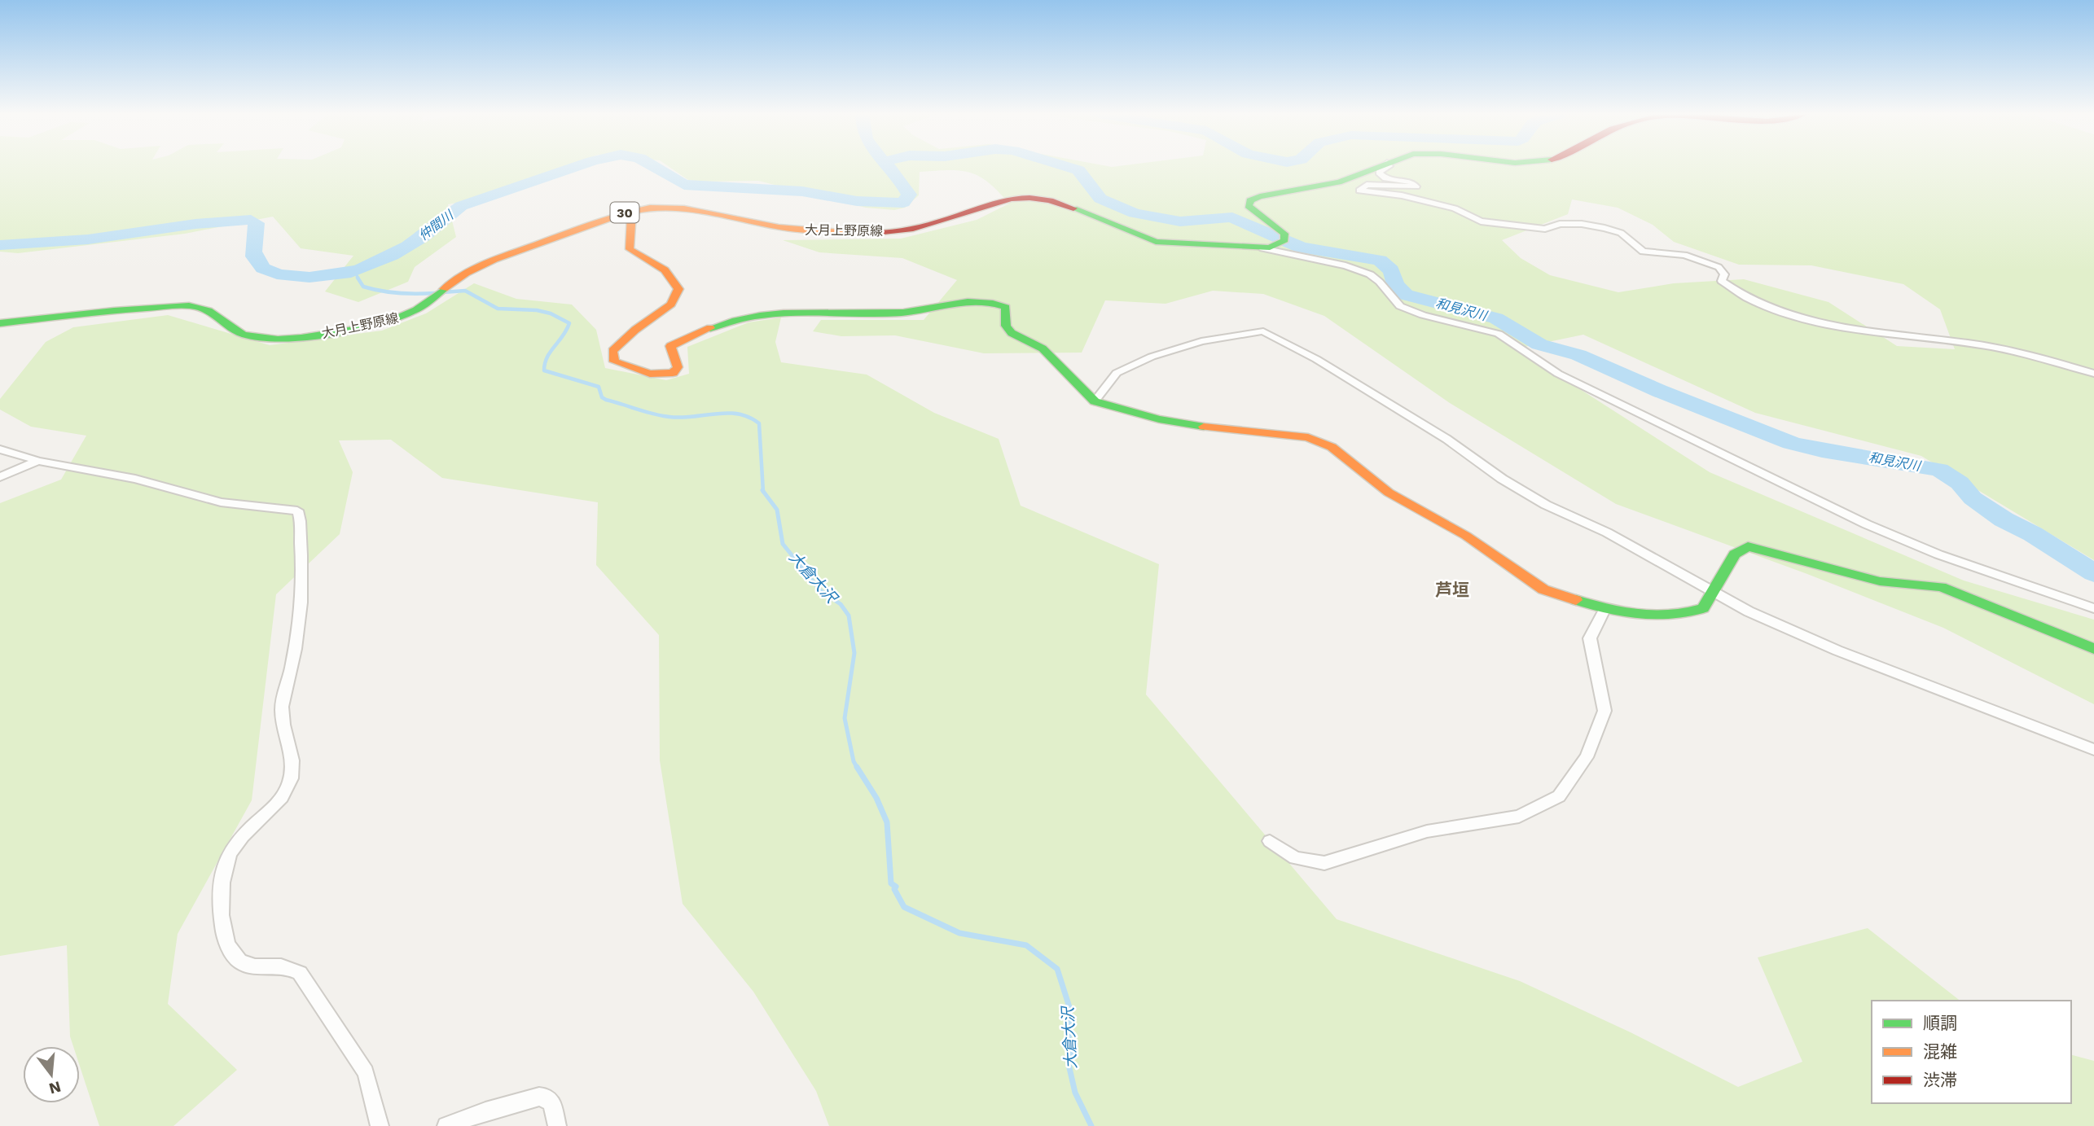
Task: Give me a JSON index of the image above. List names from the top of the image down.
{
  "streets": {
    "main road": ["30", "大月上野原線"]
  },
  "districts": ["芦垣"],
  "water": ["仲間川", "和見沢川", "大倉大沢"],
  "legend": ["順調", "混雑", "渋滞"],
  "north": "bottom"
}
